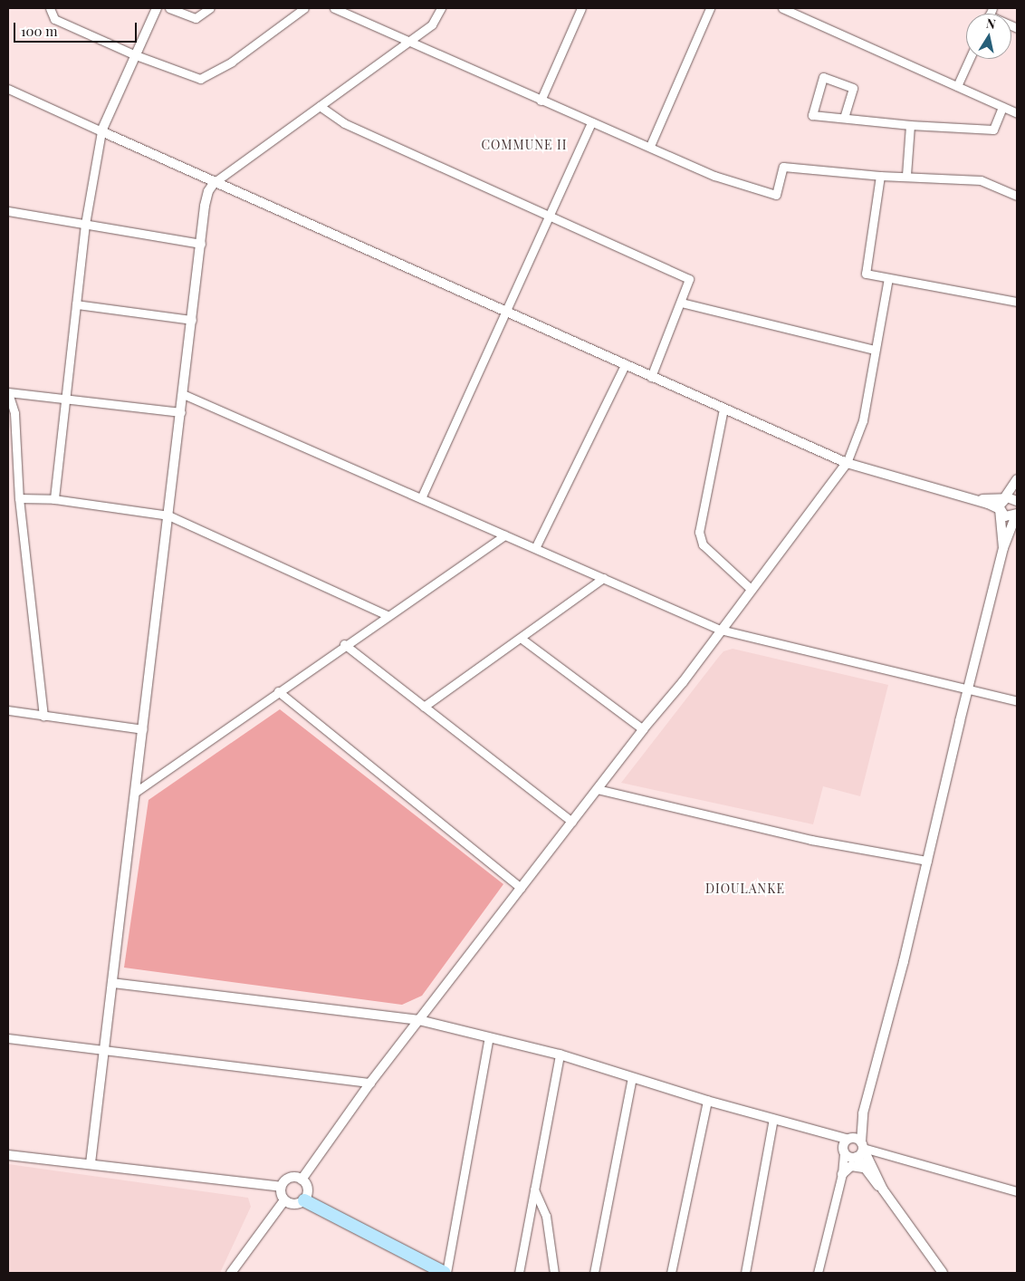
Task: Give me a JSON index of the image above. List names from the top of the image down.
{
  "districts": ["COMMUNE II", "DIOULANKE"],
  "scale_bar": "100 m",
  "north": "top"
}
